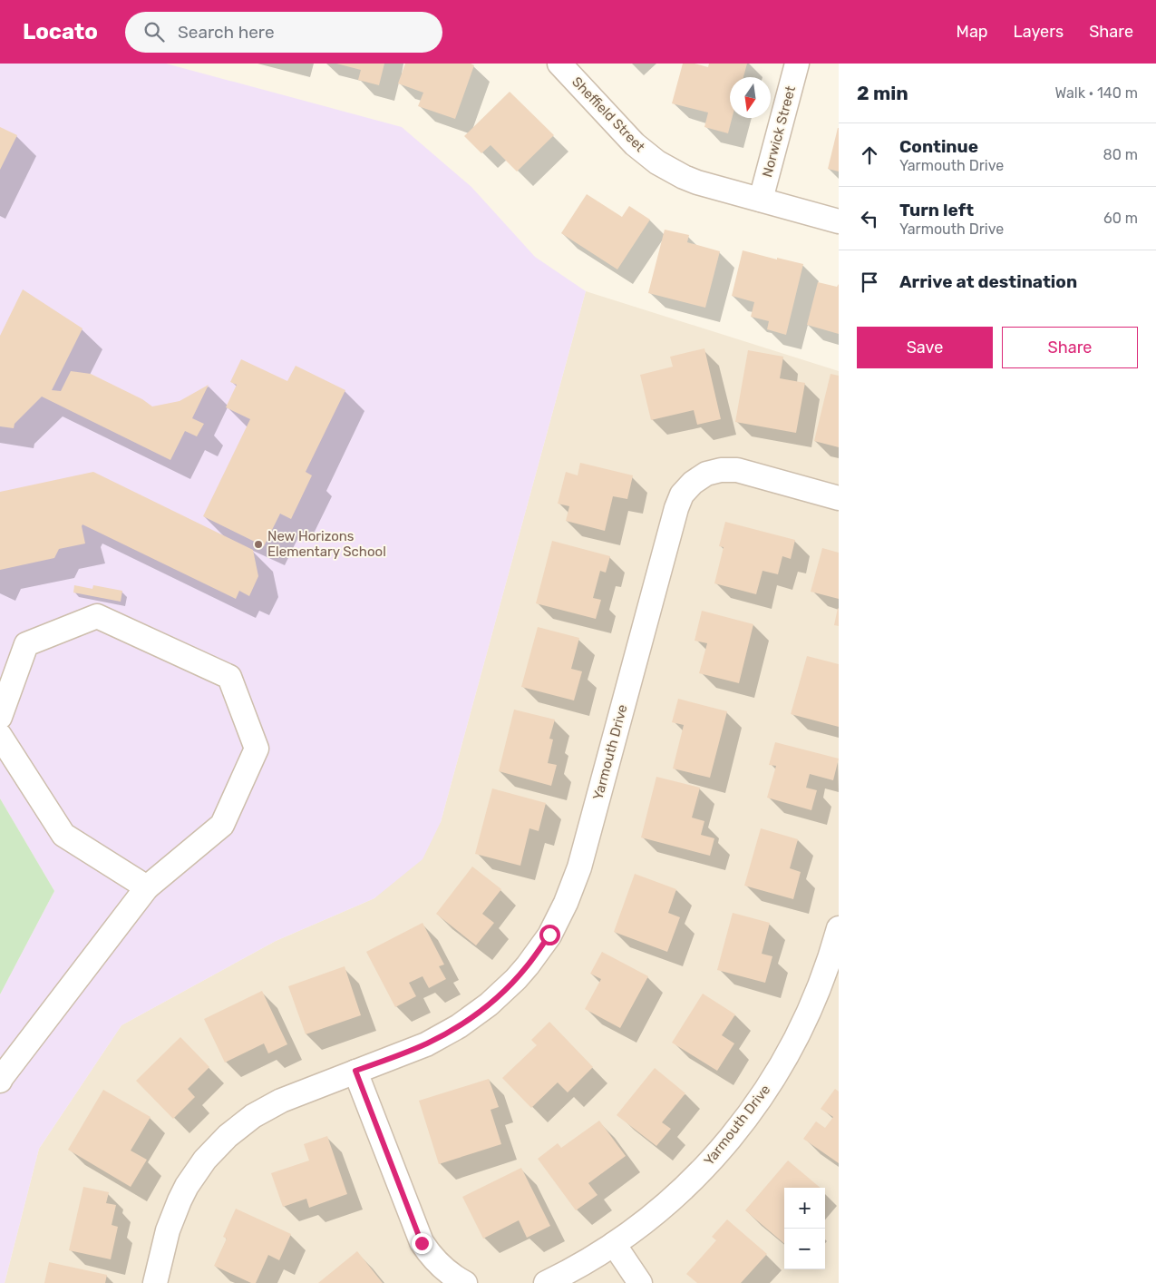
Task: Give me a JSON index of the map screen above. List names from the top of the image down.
{
  "streets": {
    "street": ["Sheffield Street", "Norwick Street", "Yarmouth Drive"]
  },
  "crossings": [
    ["Sheffield Street", "Norwick Street"]
  ],
  "places": ["New Horizons Elementary School"],
  "north": "bottom",
  "page": {
    "header": "Locato",
    "search": "Search here",
    "nav": ["Map", "Layers", "Share"],
    "heading": ["2 min", "Walk · 140 m"],
    "list": [
      ["Continue", "Yarmouth Drive", "80 m"],
      ["Turn left", "Yarmouth Drive", "60 m"],
      "Arrive at destination"
    ],
    "buttons": ["Save", "Share"],
    "map_buttons": ["+", "−"]
  }
}
